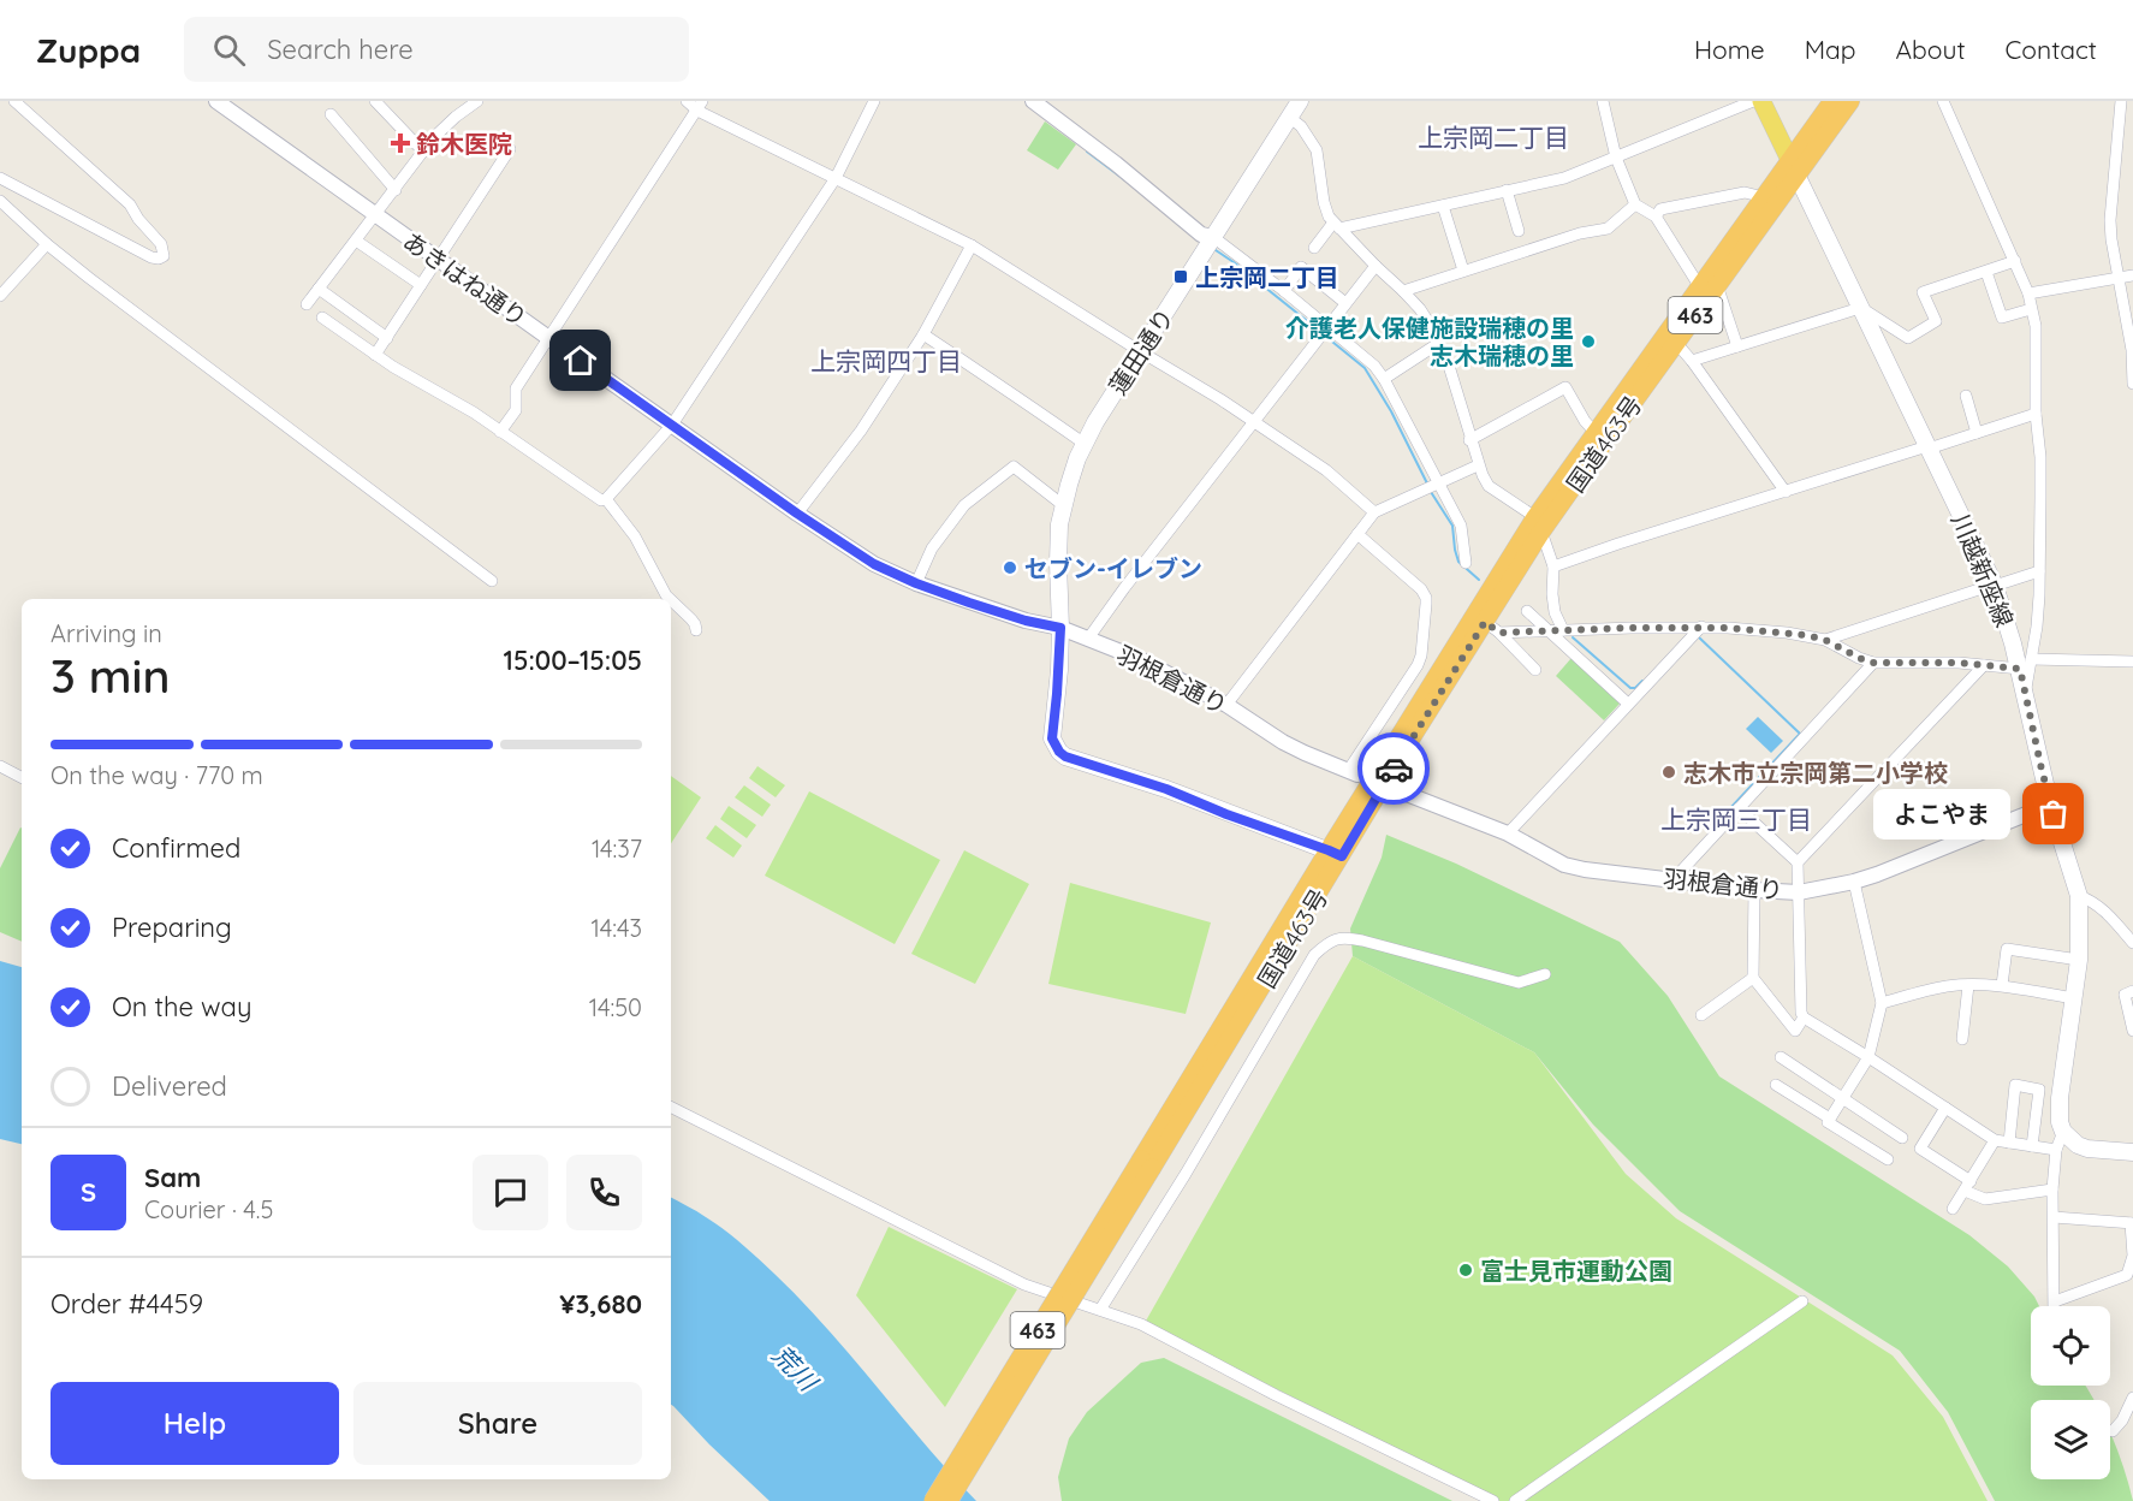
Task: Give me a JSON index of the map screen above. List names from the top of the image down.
{
  "streets": {
    "highway": ["463", "国道463号"],
    "main road": ["蓮田通り", "川越新座線"],
    "street": ["あきはね通り", "羽根倉通り"]
  },
  "crossings": [
    ["あきはね通り", "蓮田通り"],
    ["あきはね通り", "羽根倉通り"],
    ["蓮田通り", "国道463号"],
    ["蓮田通り", "羽根倉通り"],
    ["国道463号", "川越新座線"],
    ["川越新座線", "羽根倉通り"]
  ],
  "districts": ["上宗岡二丁目", "上宗岡四丁目", "上宗岡三丁目"],
  "water": ["荒川"],
  "places": {
    "health": ["鈴木医院"],
    "transit": ["上宗岡二丁目"],
    "other": [
      "介護老人保健施設瑞穂の里 志木瑞穂の里",
      "セブン-イレブン",
      "志木市立宗岡第二小学校",
      "よこやま",
      "富士見市運動公園"
    ]
  },
  "page": {
    "header": "Zuppa",
    "search": "Search here",
    "nav": [
      "Home",
      "Map",
      "About",
      "Contact"
    ],
    "heading": ["3 min", "Arriving in", "15:00–15:05"],
    "panel": [
      "Sam",
      "Courier · 4.5",
      "Order #4459",
      "¥3,680"
    ],
    "bar": "On the way · 770 m",
    "bubble": "よこやま",
    "list": [
      ["Confirmed", "14:37"],
      ["Preparing", "14:43"],
      ["On the way", "14:50"],
      "Delivered"
    ],
    "round": "S",
    "buttons": ["Help", "Share"]
  }
}
